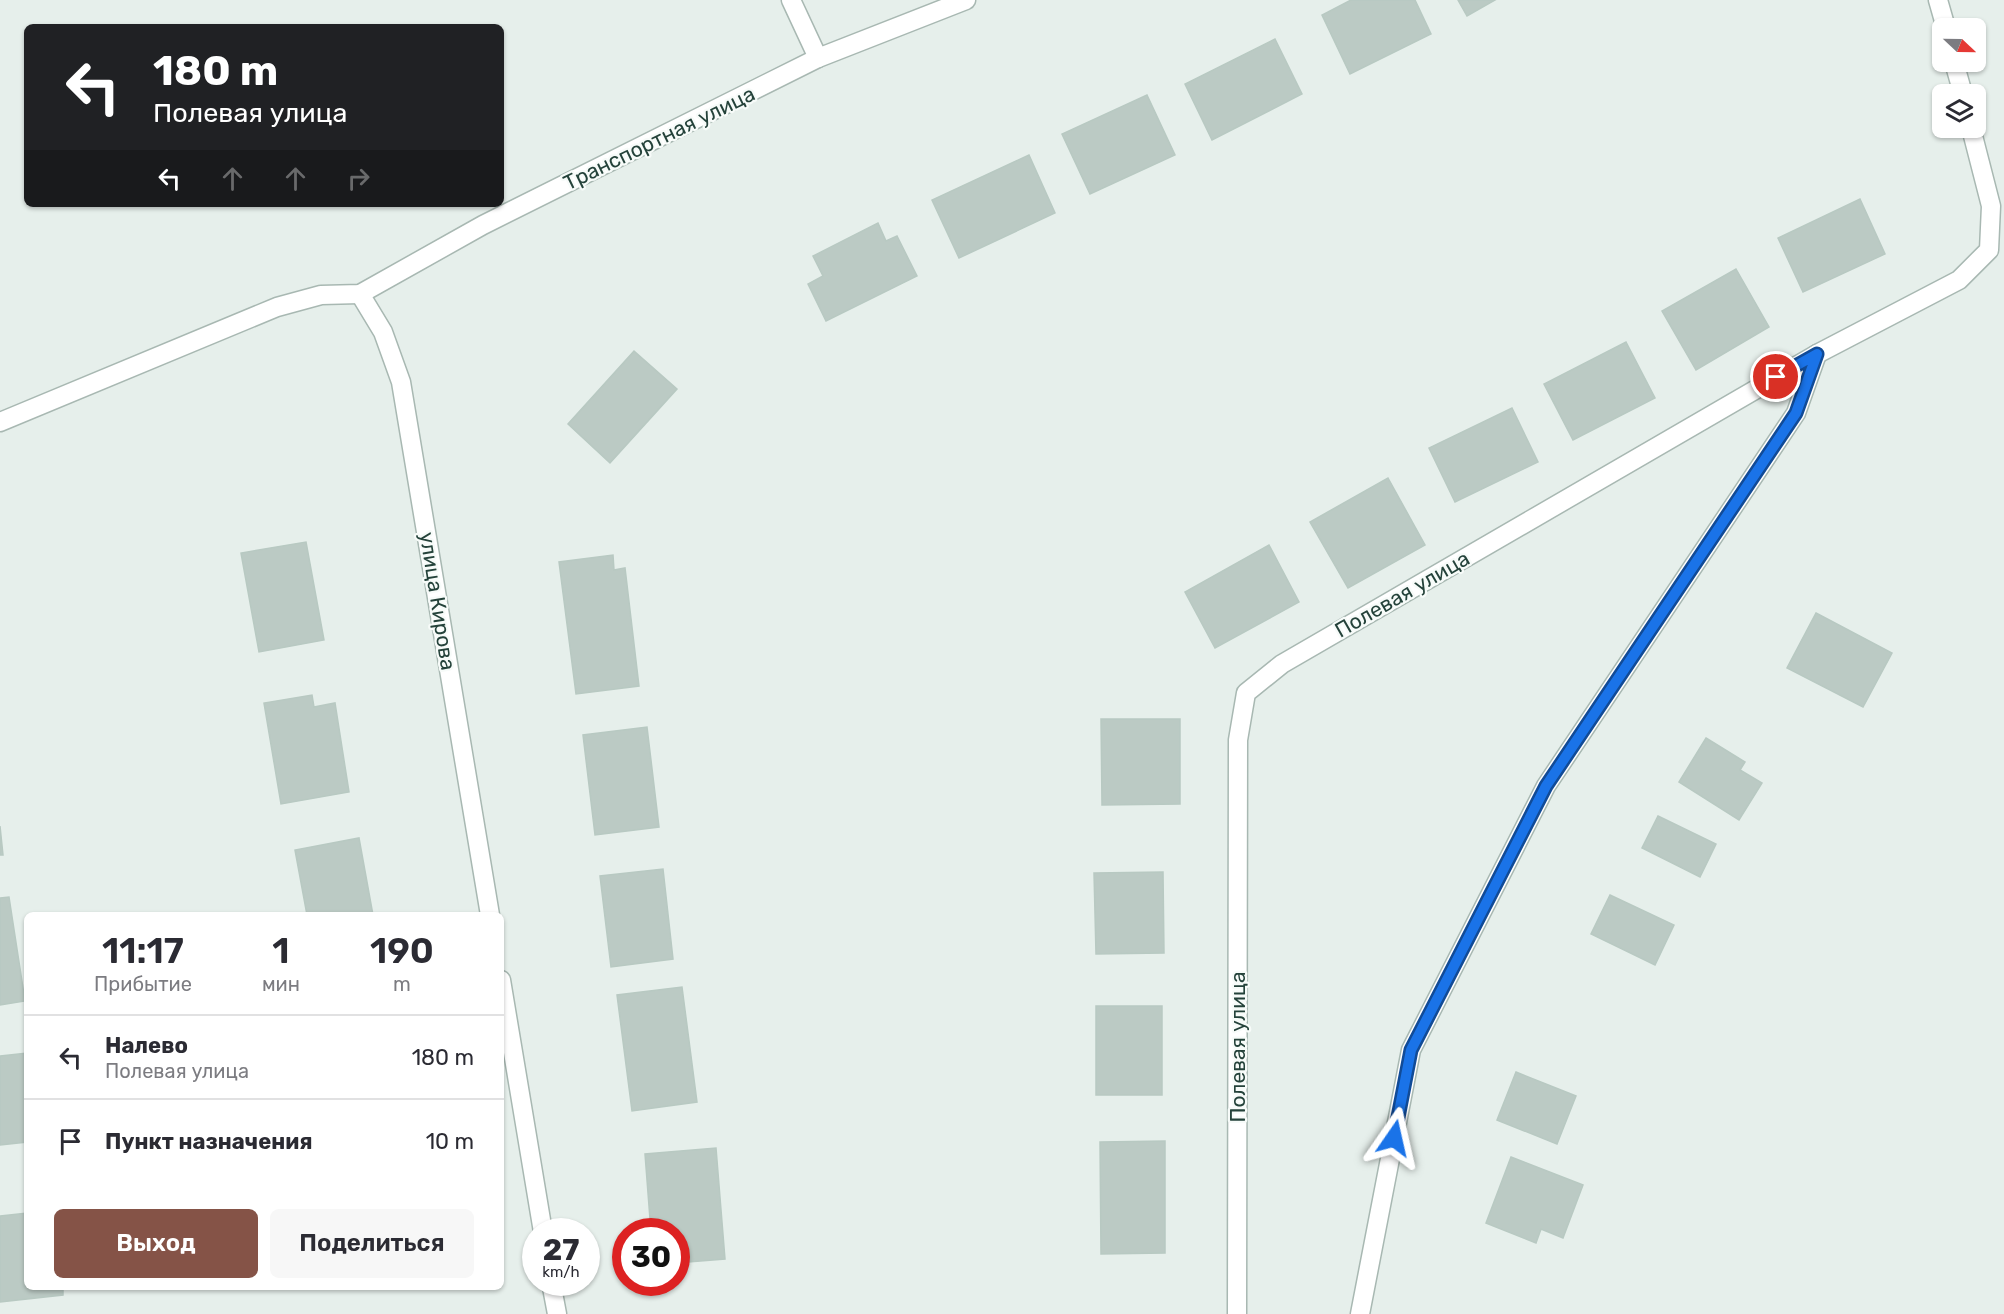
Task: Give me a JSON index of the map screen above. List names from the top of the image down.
{
  "streets": {
    "street": ["Транспортная улица", "Полевая улица", "улица Кирова"]
  },
  "crossings": [
    ["Транспортная улица", "улица Кирова"]
  ],
  "north": "right",
  "page": {
    "turn": ["180 m", "Полевая улица"],
    "eta": [
      "11:17",
      "Прибытие",
      "1",
      "мин",
      "190",
      "m"
    ],
    "list": [
      {
        "name": "Налево",
        "note": "Полевая улица",
        "value": "180 m"
      },
      {
        "name": "Пункт назначения",
        "value": "10 m"
      }
    ],
    "buttons": ["Выход", "Поделиться"],
    "speed": "27 km/h",
    "limit": "30"
  }
}
